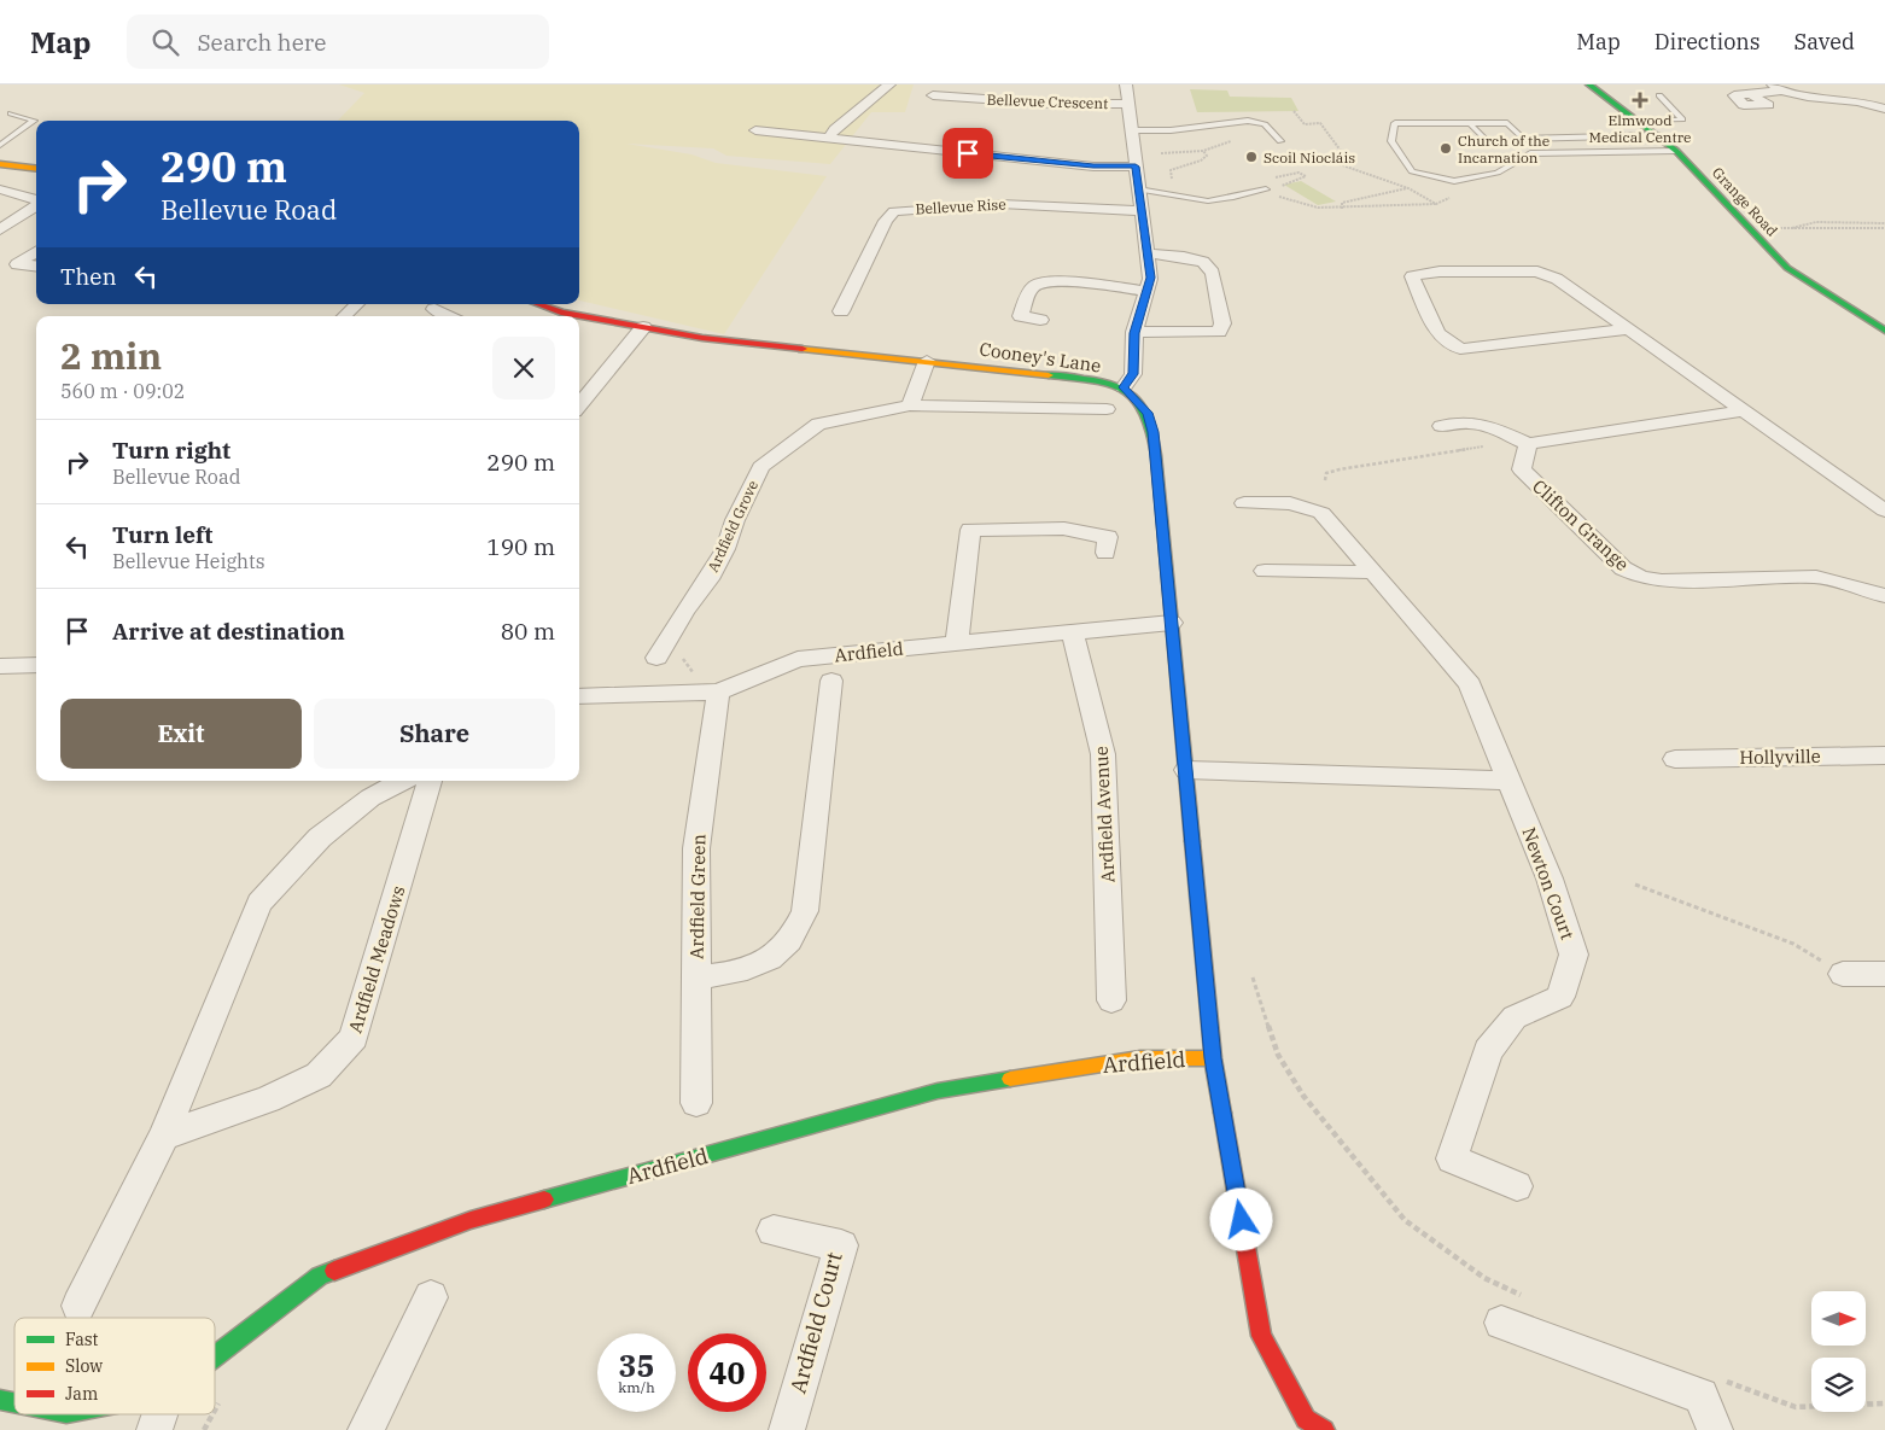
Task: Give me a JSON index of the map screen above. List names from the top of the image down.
{
  "streets": {
    "street": [
      "Bellevue Crescent",
      "Grange Road",
      "Bellevue Rise",
      "Cooney's Lane",
      "Clifton Grange",
      "Ardfield Grove",
      "Ardfield",
      "Hollyville",
      "Ardfield Avenue",
      "Newton Court",
      "Ardfield Green",
      "Ardfield Meadows",
      "Ardfield Court"
    ]
  },
  "crossings": [
    ["Cooney's Lane", "Ardfield"],
    ["Ardfield", "Ardfield Avenue"],
    ["Ardfield", "Ardfield Green"]
  ],
  "places": {
    "health": ["Elmwood Medical Centre"],
    "other": ["Church of the Incarnation", "Scoil Niocláis"]
  },
  "legend": ["Fast", "Slow", "Jam"],
  "north": "right",
  "page": {
    "header": "Map",
    "search": "Search here",
    "nav": ["Map", "Directions", "Saved"],
    "turn": ["290 m", "Bellevue Road"],
    "then": "Then",
    "heading": ["2 min", "560 m · 09:02"],
    "list": [
      {
        "name": "Turn right",
        "note": "Bellevue Road",
        "value": "290 m"
      },
      {
        "name": "Turn left",
        "note": "Bellevue Heights",
        "value": "190 m"
      },
      {
        "name": "Arrive at destination",
        "value": "80 m"
      }
    ],
    "buttons": ["Exit", "Share"],
    "speed": "35 km/h",
    "limit": "40"
  }
}
